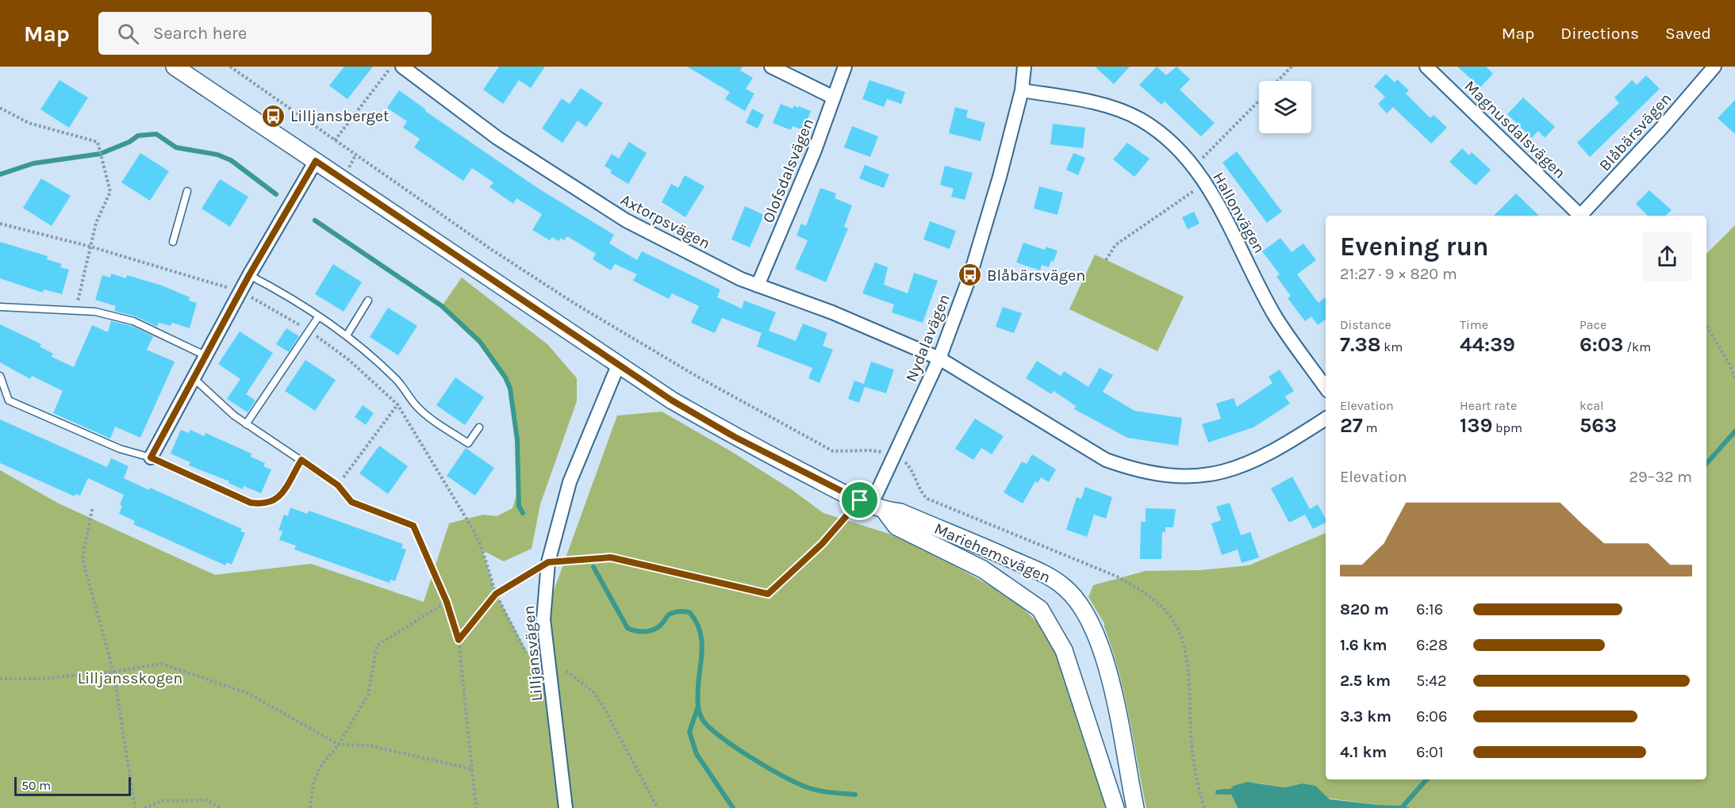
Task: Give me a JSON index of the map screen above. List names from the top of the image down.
{
  "streets": {
    "street": [
      "Magnusdalsvägen",
      "Blåbärsvägen",
      "Olofsdalsvägen",
      "Hallonvägen",
      "Axtorpsvägen",
      "Nydalavägen",
      "Mariehemsvägen",
      "Lilljansvägen"
    ]
  },
  "crossings": [
    ["Olofsdalsvägen", "Axtorpsvägen"],
    ["Hallonvägen", "Nydalavägen"],
    ["Axtorpsvägen", "Nydalavägen"],
    ["Nydalavägen", "Mariehemsvägen"]
  ],
  "parks": ["Lilljansskogen"],
  "places": {
    "bus stop": ["Lilljansberget", "Blåbärsvägen"]
  },
  "scale_bar": "50 m",
  "page": {
    "header": "Map",
    "search": "Search here",
    "nav": ["Map", "Directions", "Saved"],
    "heading": ["Evening run", "21:27 · 9 × 820 m"],
    "stats": [
      ["Distance", "7.38 km"],
      ["Time", "44:39"],
      ["Pace", "6:03 /km"],
      ["Elevation", "27 m"],
      ["Heart rate", "139 bpm"],
      ["kcal", "563"]
    ],
    "chart": ["Elevation", "29–32 m"],
    "list": [
      {
        "name": "820 m",
        "note": "6:16"
      },
      {
        "name": "1.6 km",
        "note": "6:28"
      },
      {
        "name": "2.5 km",
        "note": "5:42"
      },
      {
        "name": "3.3 km",
        "note": "6:06"
      },
      {
        "name": "4.1 km",
        "note": "6:01"
      }
    ],
    "scale": "50 m"
  }
}
